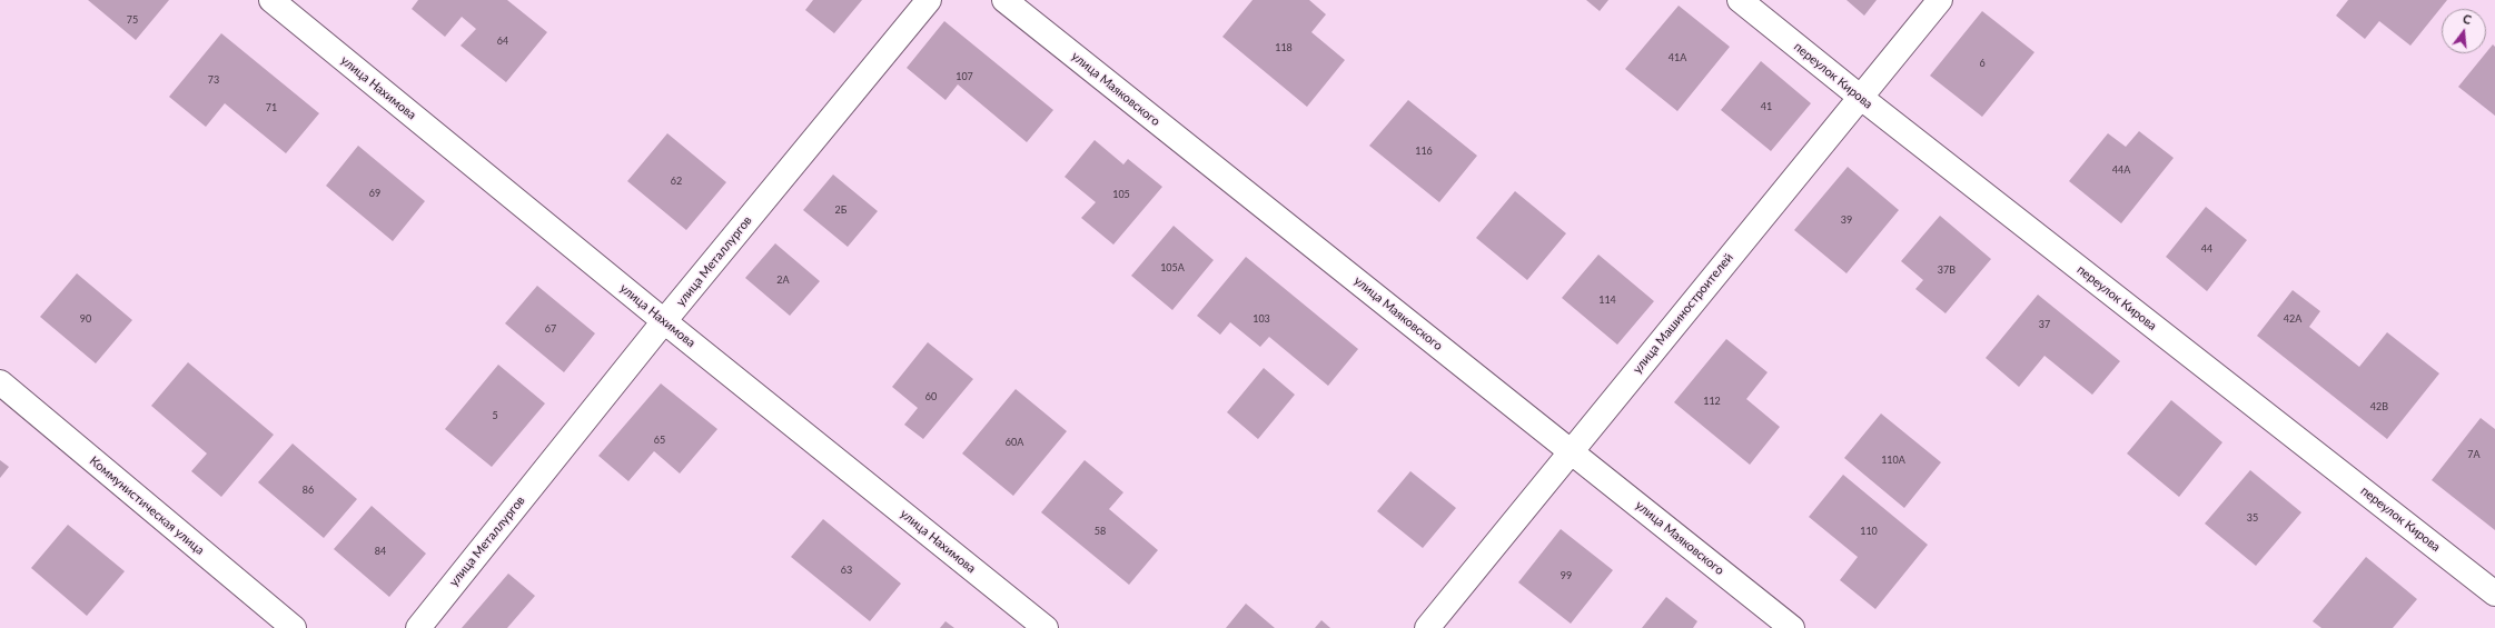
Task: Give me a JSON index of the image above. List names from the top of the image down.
{
  "streets": {
    "street": [
      "переулок Кирова",
      "улица Нахимова",
      "улица Маяковского",
      "улица Металлургов",
      "улица Машиностроителей",
      "Коммунистическая улица"
    ]
  },
  "crossings": [
    ["переулок Кирова", "улица Машиностроителей"],
    ["улица Нахимова", "улица Металлургов"],
    ["улица Маяковского", "улица Машиностроителей"]
  ],
  "house_numbers": [
    "75",
    "64",
    "118",
    "41А",
    "6",
    "107",
    "73",
    "41",
    "71",
    "116",
    "44А",
    "62",
    "69",
    "105",
    "2Б",
    "39",
    "44",
    "105А",
    "37В",
    "2А",
    "114",
    "90",
    "103",
    "42А",
    "37",
    "67",
    "60",
    "112",
    "42В",
    "5",
    "65",
    "60А",
    "7А",
    "110А",
    "86",
    "35",
    "58",
    "110",
    "84",
    "63",
    "99"
  ],
  "north": "top"
}
